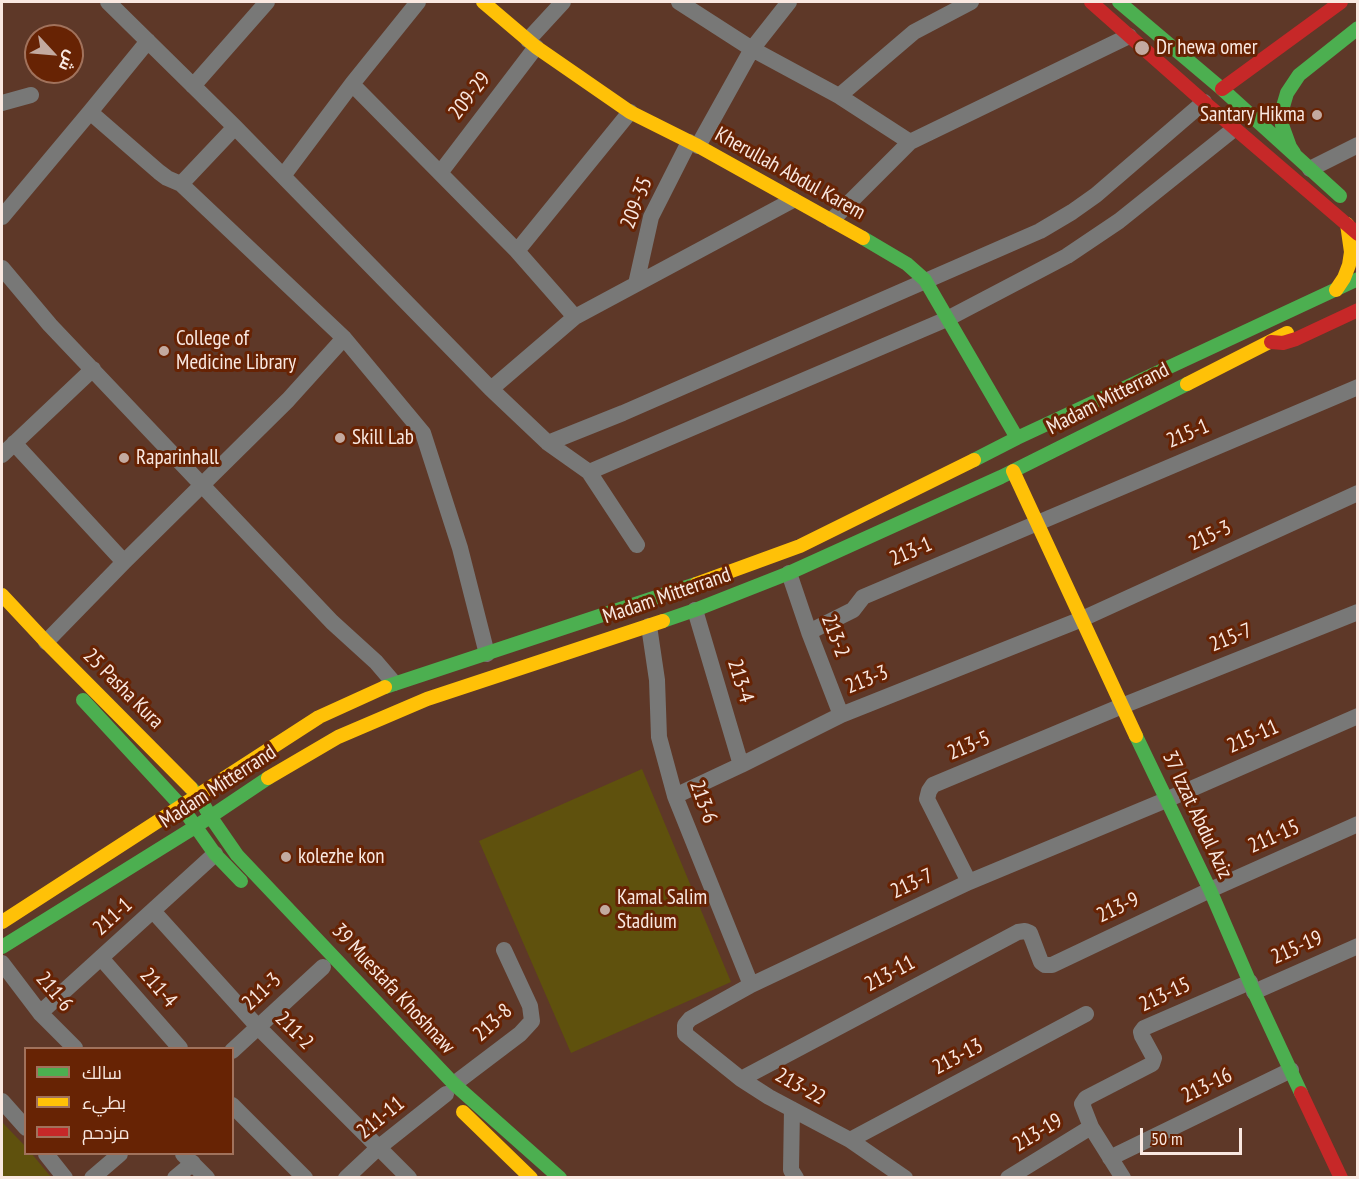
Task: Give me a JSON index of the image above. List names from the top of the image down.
{
  "streets": {
    "main road": [
      "Kherullah Abdul Karem",
      "Madam Mitterrand",
      "25 Pasha Kura",
      "37 Izzat Abdul Aziz",
      "39 Muestafa Khoshnaw"
    ],
    "street": [
      "209-29",
      "209-35",
      "215-1",
      "215-3",
      "213-1",
      "213-2",
      "215-7",
      "213-3",
      "213-4",
      "215-11",
      "213-5",
      "213-6",
      "211-15",
      "213-7",
      "213-9",
      "211-1",
      "215-19",
      "213-11",
      "211-4",
      "211-6",
      "211-3",
      "213-15",
      "213-8",
      "211-2",
      "213-13",
      "213-16",
      "213-22",
      "211-11",
      "213-19"
    ]
  },
  "crossings": [
    ["209-29", "Kherullah Abdul Karem"],
    ["Kherullah Abdul Karem", "209-35"],
    ["Kherullah Abdul Karem", "Madam Mitterrand"],
    ["Madam Mitterrand", "213-2"],
    ["Madam Mitterrand", "213-4"],
    ["Madam Mitterrand", "25 Pasha Kura"],
    ["Madam Mitterrand", "213-6"],
    ["Madam Mitterrand", "37 Izzat Abdul Aziz"],
    ["Madam Mitterrand", "39 Muestafa Khoshnaw"],
    ["215-1", "213-1"],
    ["215-1", "37 Izzat Abdul Aziz"],
    ["215-3", "213-3"],
    ["215-3", "37 Izzat Abdul Aziz"],
    ["213-1", "213-2"],
    ["213-1", "37 Izzat Abdul Aziz"],
    ["213-2", "213-3"],
    ["215-7", "213-5"],
    ["215-7", "37 Izzat Abdul Aziz"],
    ["213-3", "213-4"],
    ["213-3", "213-6"],
    ["213-3", "37 Izzat Abdul Aziz"],
    ["25 Pasha Kura", "39 Muestafa Khoshnaw"],
    ["215-11", "37 Izzat Abdul Aziz"],
    ["215-11", "213-7"],
    ["213-5", "37 Izzat Abdul Aziz"],
    ["213-5", "213-7"],
    ["213-6", "213-7"],
    ["37 Izzat Abdul Aziz", "211-15"],
    ["37 Izzat Abdul Aziz", "213-7"],
    ["37 Izzat Abdul Aziz", "213-9"],
    ["37 Izzat Abdul Aziz", "215-19"],
    ["37 Izzat Abdul Aziz", "213-15"],
    ["37 Izzat Abdul Aziz", "213-16"],
    ["211-15", "213-9"],
    ["213-7", "213-22"],
    ["213-9", "213-11"],
    ["211-1", "211-4"],
    ["211-1", "211-6"],
    ["211-1", "211-2"],
    ["215-19", "213-15"],
    ["213-11", "213-22"],
    ["39 Muestafa Khoshnaw", "213-8"],
    ["39 Muestafa Khoshnaw", "211-11"],
    ["211-3", "211-2"],
    ["213-15", "213-19"],
    ["213-8", "211-11"],
    ["211-2", "211-11"],
    ["213-13", "213-22"]
  ],
  "places": [
    "Dr hewa omer",
    "Santary Hikma",
    "College of Medicine Library",
    "Skill Lab",
    "Raparinhall",
    "kolezhe kon",
    "Kamal Salim Stadium"
  ],
  "legend": ["سالك", "بطيء", "مزدحم"],
  "scale_bar": "50 m",
  "north": "bottom right"
}
